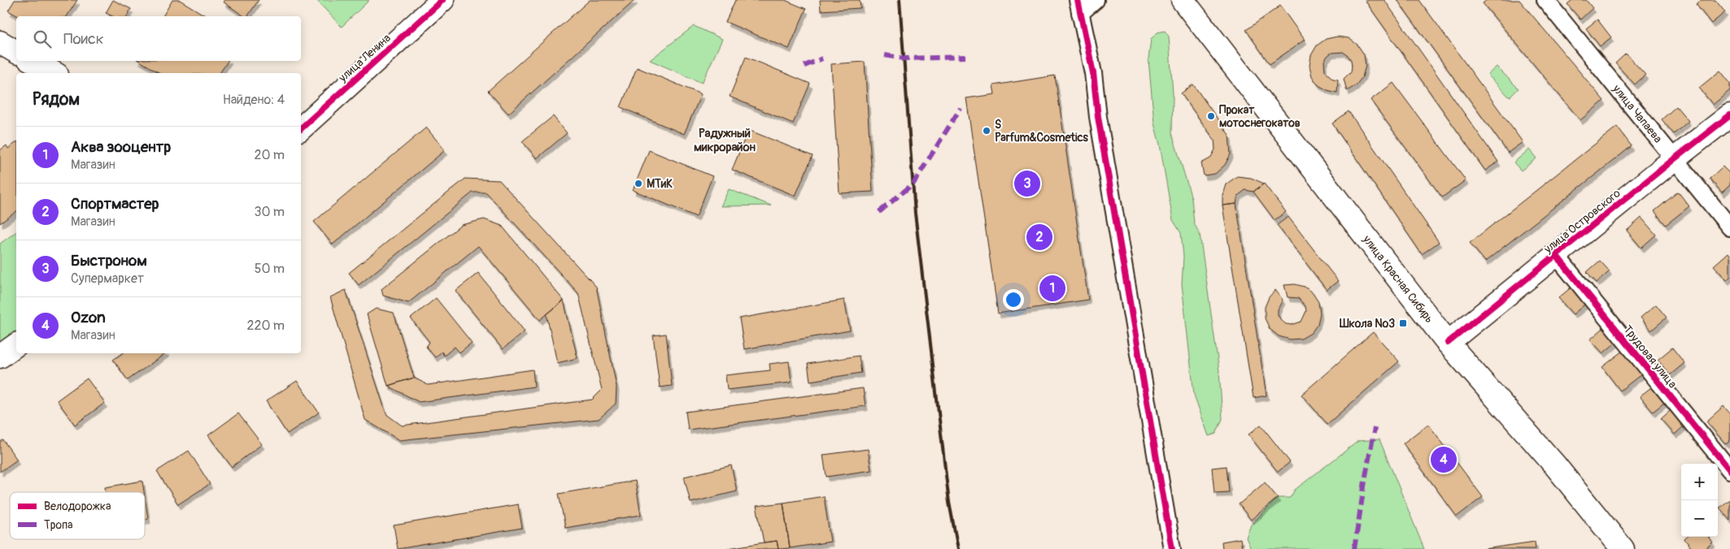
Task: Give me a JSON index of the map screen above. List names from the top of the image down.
{
  "streets": {
    "main road": ["улица Ленина", "улица Островского", "улица Красная Сибирь"],
    "street": ["улица Чапаева", "Трудовая улица"]
  },
  "crossings": [
    ["улица Чапаева", "улица Островского"],
    ["улица Островского", "улица Красная Сибирь"],
    ["улица Островского", "Трудовая улица"]
  ],
  "districts": ["Радужный микрорайон"],
  "places": {
    "other": ["Прокат мотоснегокатов", "S Parfum&Cosmetics", "МТиК"],
    "transit": ["Школа №3"]
  },
  "legend": ["Велодорожка", "Тропа"],
  "page": {
    "search": "Поиск",
    "heading": ["Рядом", "Найдено: 4"],
    "list": [
      {
        "mark": "1",
        "name": "Аква зооцентр",
        "note": "Магазин",
        "value": "20 m"
      },
      {
        "mark": "2",
        "name": "Спортмастер",
        "note": "Магазин",
        "value": "30 m"
      },
      {
        "mark": "3",
        "name": "Быстроном",
        "note": "Супермаркет",
        "value": "50 m"
      },
      {
        "mark": "4",
        "name": "Ozon",
        "note": "Магазин",
        "value": "220 m"
      }
    ],
    "pins": [
      "3",
      "2",
      "1",
      "4"
    ],
    "map_buttons": ["+", "−"]
  }
}
